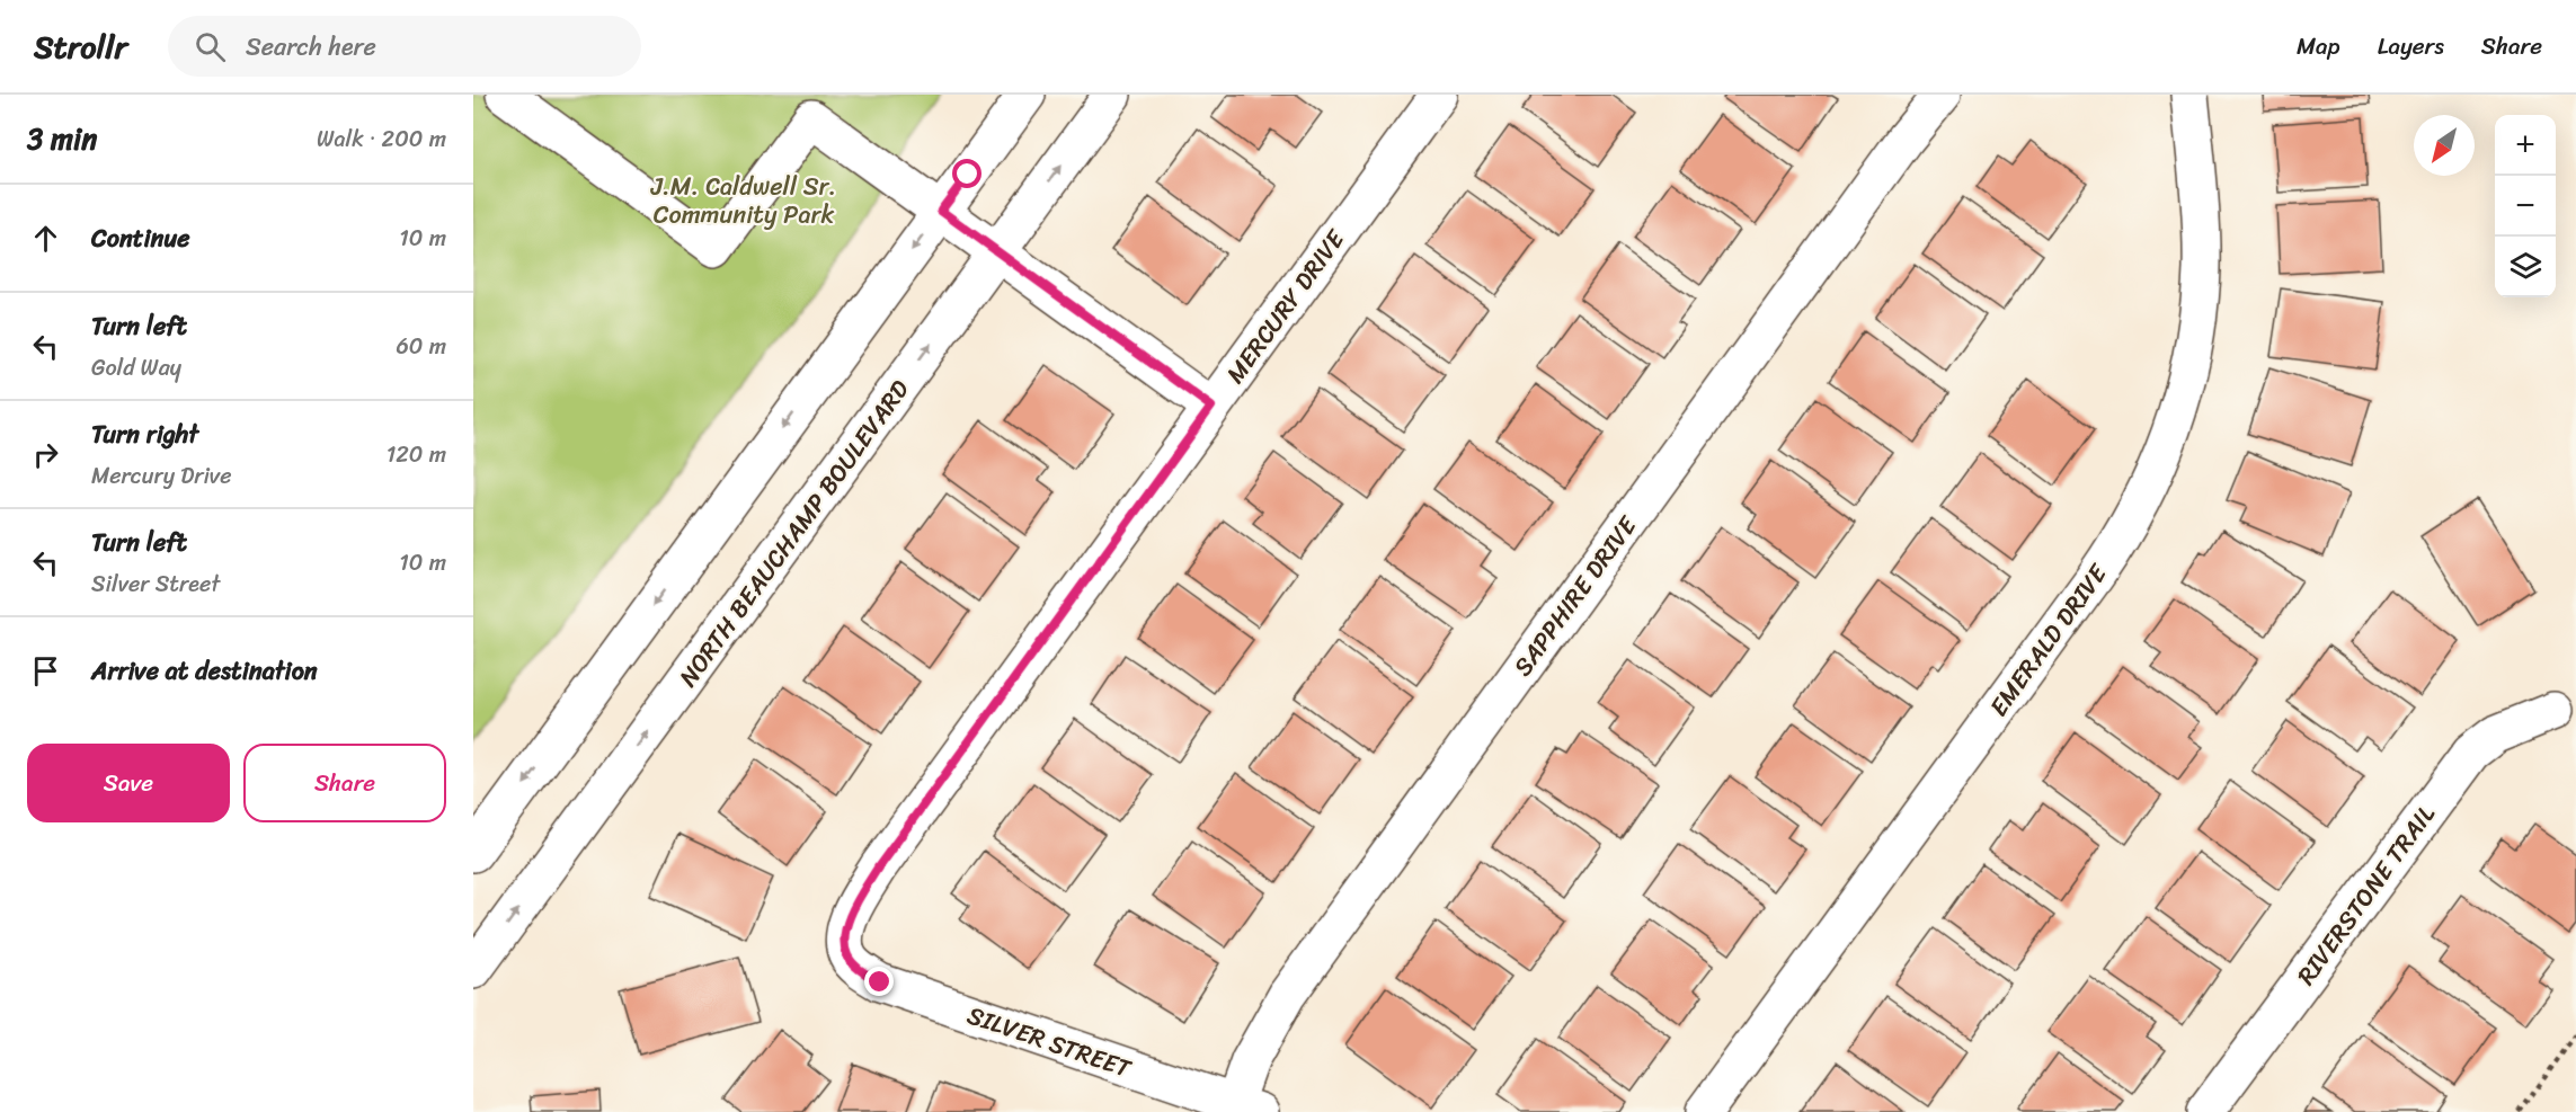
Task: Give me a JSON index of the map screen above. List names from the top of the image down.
{
  "streets": {
    "street": [
      "MERCURY DRIVE",
      "NORTH BEAUCHAMP BOULEVARD",
      "SAPPHIRE DRIVE",
      "EMERALD DRIVE",
      "RIVERSTONE TRAIL",
      "SILVER STREET"
    ]
  },
  "crossings": [
    ["MERCURY DRIVE", "SILVER STREET"],
    ["SAPPHIRE DRIVE", "SILVER STREET"]
  ],
  "parks": ["J.M. Caldwell Sr. Community Park"],
  "north": "bottom left",
  "page": {
    "header": "Strollr",
    "search": "Search here",
    "nav": ["Map", "Layers", "Share"],
    "heading": ["3 min", "Walk · 200 m"],
    "map_buttons": ["+", "−"],
    "list": [
      ["Continue", "10 m"],
      ["Turn left", "Gold Way", "60 m"],
      ["Turn right", "Mercury Drive", "120 m"],
      ["Turn left", "Silver Street", "10 m"],
      "Arrive at destination"
    ],
    "buttons": ["Save", "Share"]
  }
}
